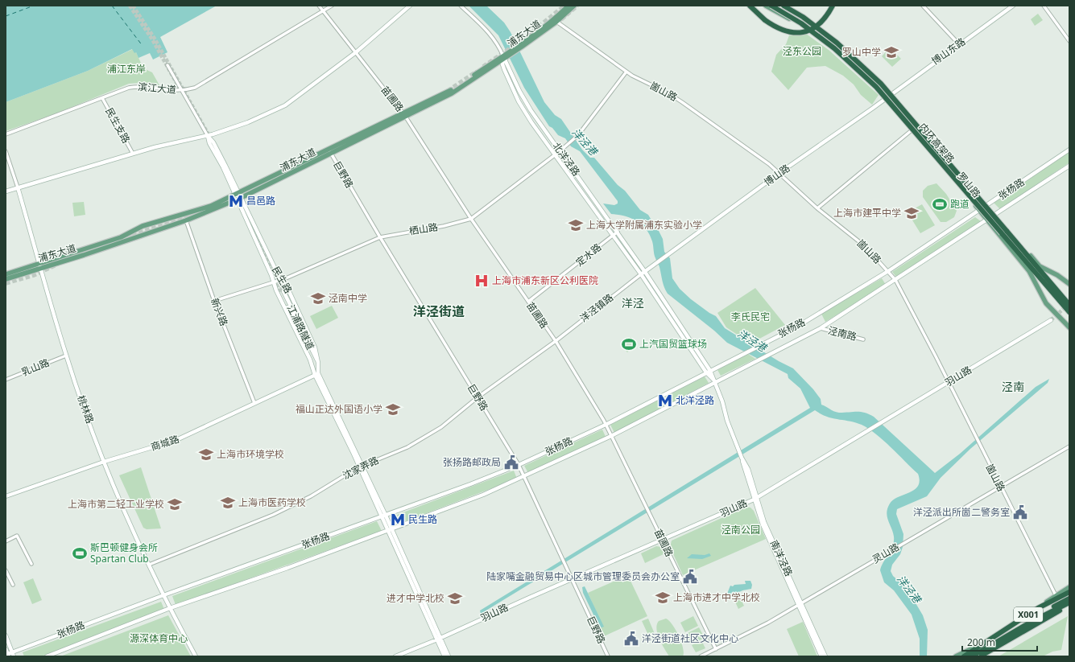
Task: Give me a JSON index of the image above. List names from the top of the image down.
{
  "streets": {
    "highway": ["内环高架路", "X001"],
    "main road": [
      "浦东大道",
      "博山东路",
      "北洋泾路",
      "博山路",
      "罗山路",
      "张杨路",
      "民生路",
      "洋泾镇路",
      "江浦路隧道",
      "羽山路",
      "桃林路",
      "商城路",
      "南洋泾路"
    ],
    "street": [
      "滨江大道",
      "崮山路",
      "苗圃路",
      "民生支路",
      "巨野路",
      "栖山路",
      "定水路",
      "新兴路",
      "泾南路",
      "乳山路",
      "沈家弄路",
      "灵山路"
    ]
  },
  "crossings": [
    ["浦东大道", "崮山路"],
    ["浦东大道", "苗圃路"],
    ["浦东大道", "北洋泾路"],
    ["浦东大道", "巨野路"],
    ["浦东大道", "民生路"],
    ["浦东大道", "新兴路"],
    ["浦东大道", "桃林路"],
    ["博山东路", "博山路"],
    ["博山东路", "罗山路"],
    ["滨江大道", "苗圃路"],
    ["滨江大道", "民生支路"],
    ["滨江大道", "民生路"],
    ["崮山路", "博山路"],
    ["崮山路", "张杨路"],
    ["崮山路", "栖山路"],
    ["崮山路", "羽山路"],
    ["崮山路", "灵山路"],
    ["苗圃路", "张杨路"],
    ["苗圃路", "栖山路"],
    ["苗圃路", "定水路"],
    ["苗圃路", "洋泾镇路"],
    ["苗圃路", "羽山路"],
    ["苗圃路", "沈家弄路"],
    ["苗圃路", "灵山路"],
    ["北洋泾路", "张杨路"],
    ["北洋泾路", "栖山路"],
    ["北洋泾路", "定水路"],
    ["北洋泾路", "洋泾镇路"],
    ["北洋泾路", "南洋泾路"],
    ["巨野路", "张杨路"],
    ["巨野路", "栖山路"],
    ["巨野路", "羽山路"],
    ["巨野路", "沈家弄路"],
    ["博山路", "罗山路"],
    ["博山路", "洋泾镇路"],
    ["罗山路", "张杨路"],
    ["张杨路", "民生路"],
    ["张杨路", "泾南路"],
    ["张杨路", "桃林路"],
    ["张杨路", "南洋泾路"],
    ["栖山路", "民生路"],
    ["民生路", "江浦路隧道"],
    ["民生路", "羽山路"],
    ["民生路", "商城路"],
    ["民生路", "沈家弄路"],
    ["洋泾镇路", "沈家弄路"],
    ["新兴路", "商城路"],
    ["乳山路", "桃林路"],
    ["羽山路", "南洋泾路"],
    ["桃林路", "商城路"],
    ["桃林路", "沈家弄路"],
    ["灵山路", "南洋泾路"]
  ],
  "districts": ["洋泾", "洋泾街道", "泾南"],
  "water": ["洋泾港"],
  "parks": [
    "泾东公园",
    "浦江东岸",
    "李氏民宅",
    "泾南公园",
    "源深体育中心"
  ],
  "places": {
    "school or university": [
      "罗山中学",
      "上海市建平中学",
      "上海大学附属浦东实验小学",
      "泾南中学",
      "福山正达外国语小学",
      "上海市环境学校",
      "上海市医药学校",
      "上海市第二轻工业学校",
      "上海市进才中学北校",
      "进才中学北校"
    ],
    "metro station": ["昌邑路", "北洋泾路", "民生路"],
    "sports": ["跑道", "上汽国贸篮球场", "斯巴顿健身会所 Spartan Club"],
    "hospital": ["上海市浦东新区公利医院"],
    "public building": [
      "张扬路邮政局",
      "洋泾派出所崮二警务室",
      "陆家嘴金融贸易中心区城市管理委员会办公室",
      "洋泾街道社区文化中心"
    ]
  },
  "scale_bar": "200 m"
}
